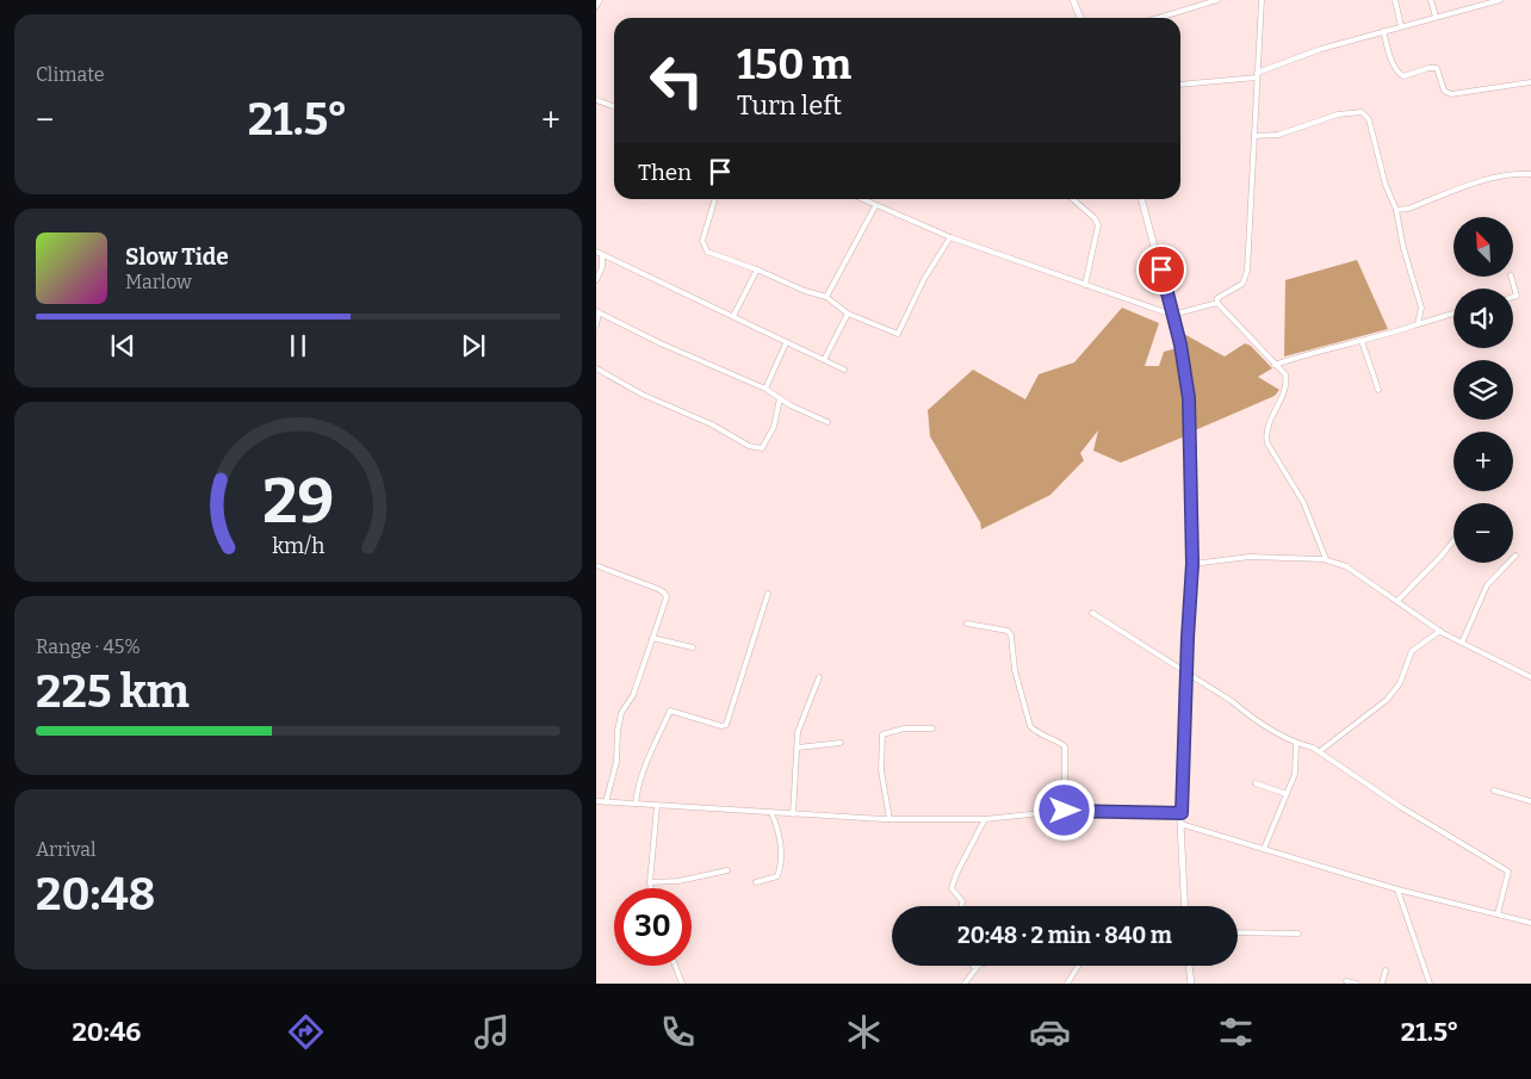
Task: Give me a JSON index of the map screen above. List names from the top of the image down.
{
  "north": "top left",
  "page": {
    "tile": [
      "Climate",
      ["Range · 45%", "225 km"],
      ["Arrival", "20:48"]
    ],
    "turn": ["150 m", "Turn left"],
    "heat": ["−", "21.5°", "+"],
    "then": "Then",
    "map_buttons": ["+", "−"],
    "song": ["Slow Tide", "Marlow"],
    "limit": "30",
    "trip": "20:48 · 2 min · 840 m",
    "tabs": ["20:46", "21.5°"],
    "gauge": ["29", "km/h"]
  }
}
